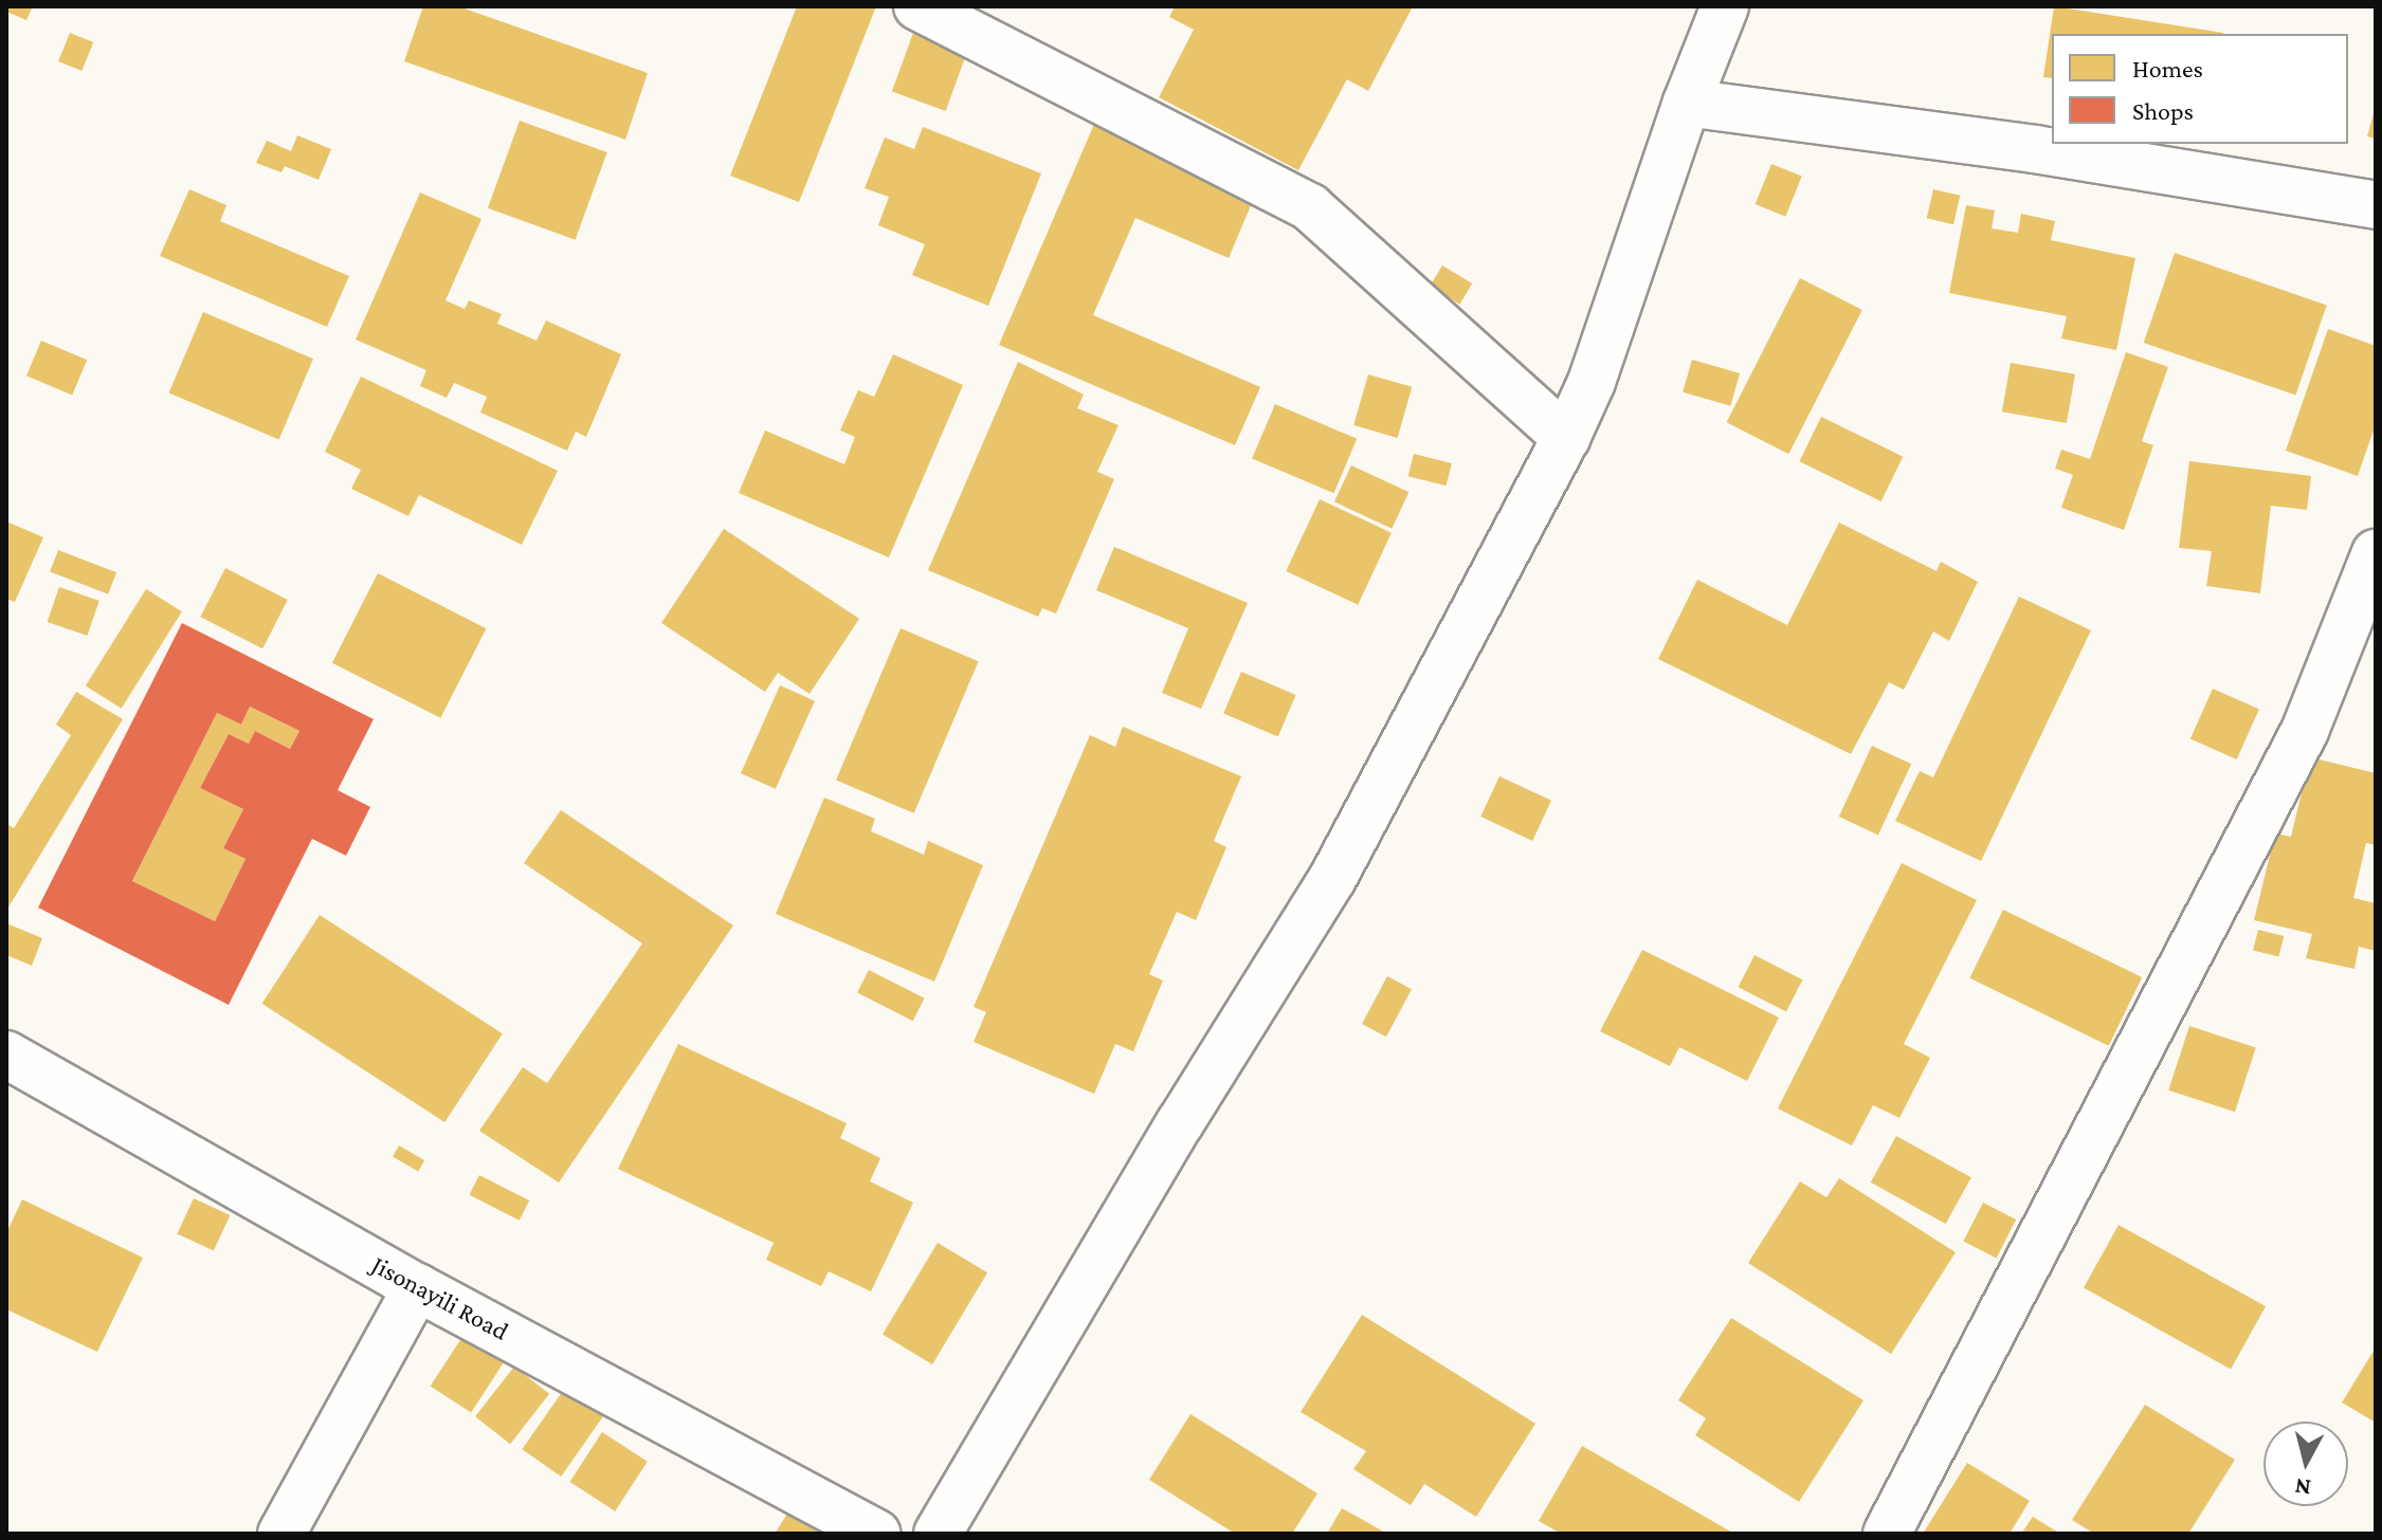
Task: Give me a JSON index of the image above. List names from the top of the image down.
{
  "streets": {
    "street": ["Jisonayili Road"]
  },
  "legend": ["Homes", "Shops"],
  "north": "bottom"
}
